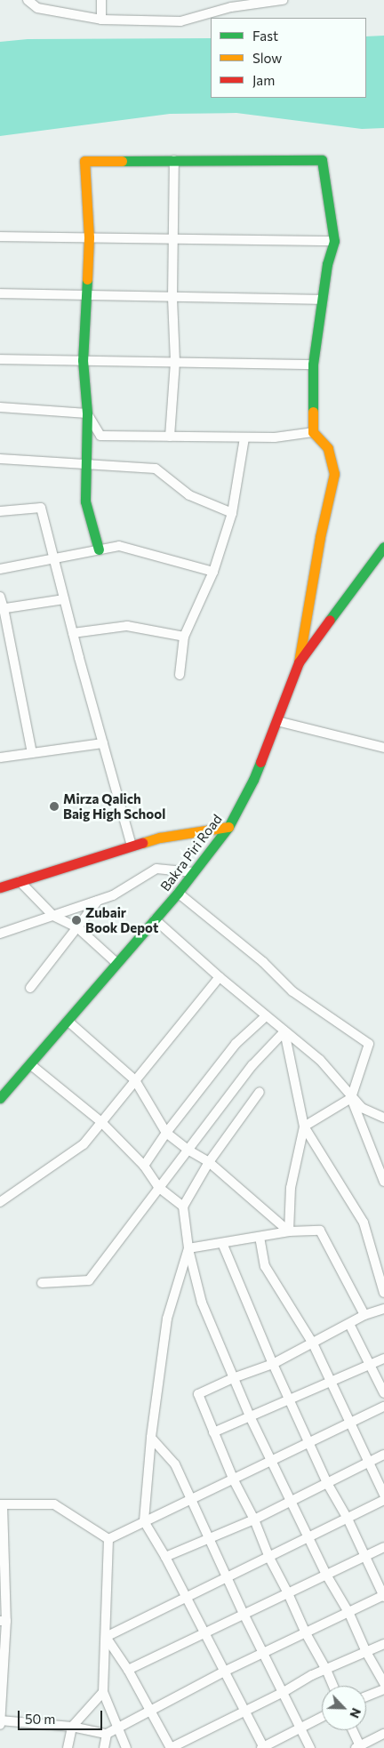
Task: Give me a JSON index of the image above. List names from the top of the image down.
{
  "streets": {
    "street": ["Bakra Piri Road"]
  },
  "places": ["Mirza Qalich Baig High School", "Zubair Book Depot"],
  "legend": ["Fast", "Slow", "Jam"],
  "scale_bar": "50 m",
  "north": "bottom right"
}
